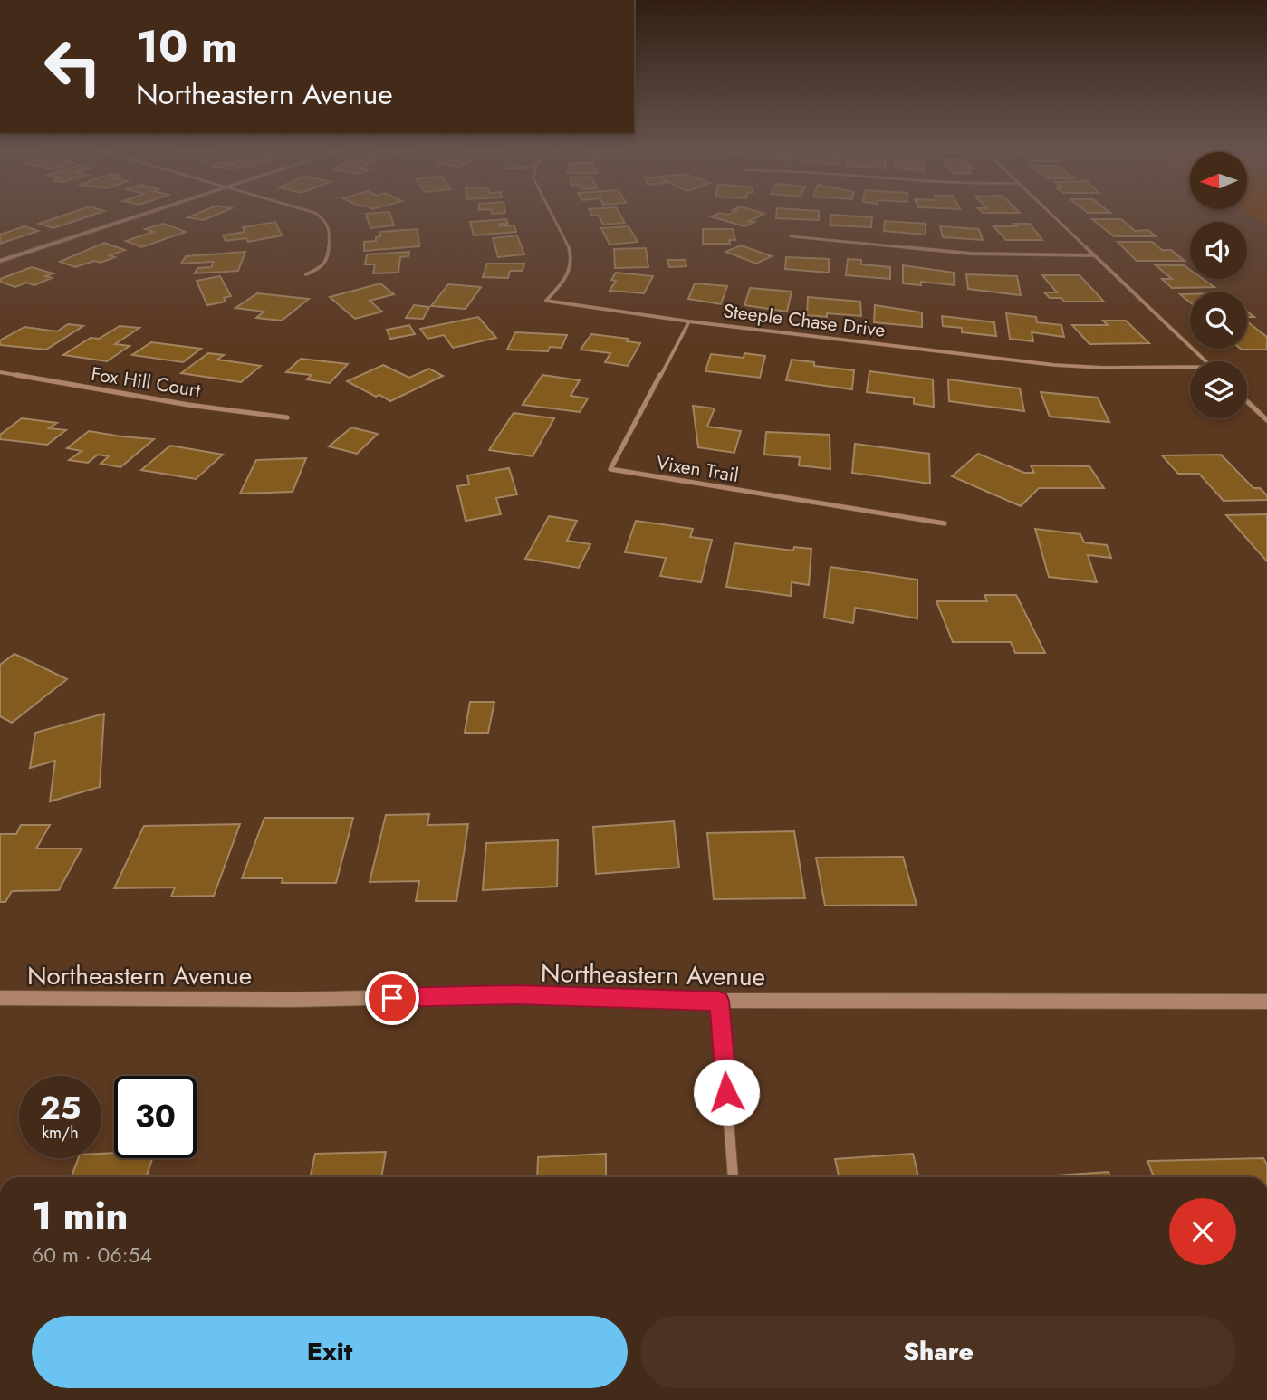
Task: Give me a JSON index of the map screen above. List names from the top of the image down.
{
  "streets": {
    "street": [
      "Steeple Chase Drive",
      "Fox Hill Court",
      "Vixen Trail",
      "Northeastern Avenue"
    ]
  },
  "crossings": [
    ["Steeple Chase Drive", "Vixen Trail"]
  ],
  "north": "left",
  "page": {
    "turn": ["10 m", "Northeastern Avenue"],
    "speed": "25 km/h",
    "limit": "30",
    "heading": ["1 min", "60 m · 06:54"],
    "buttons": ["Exit", "Share"]
  }
}
